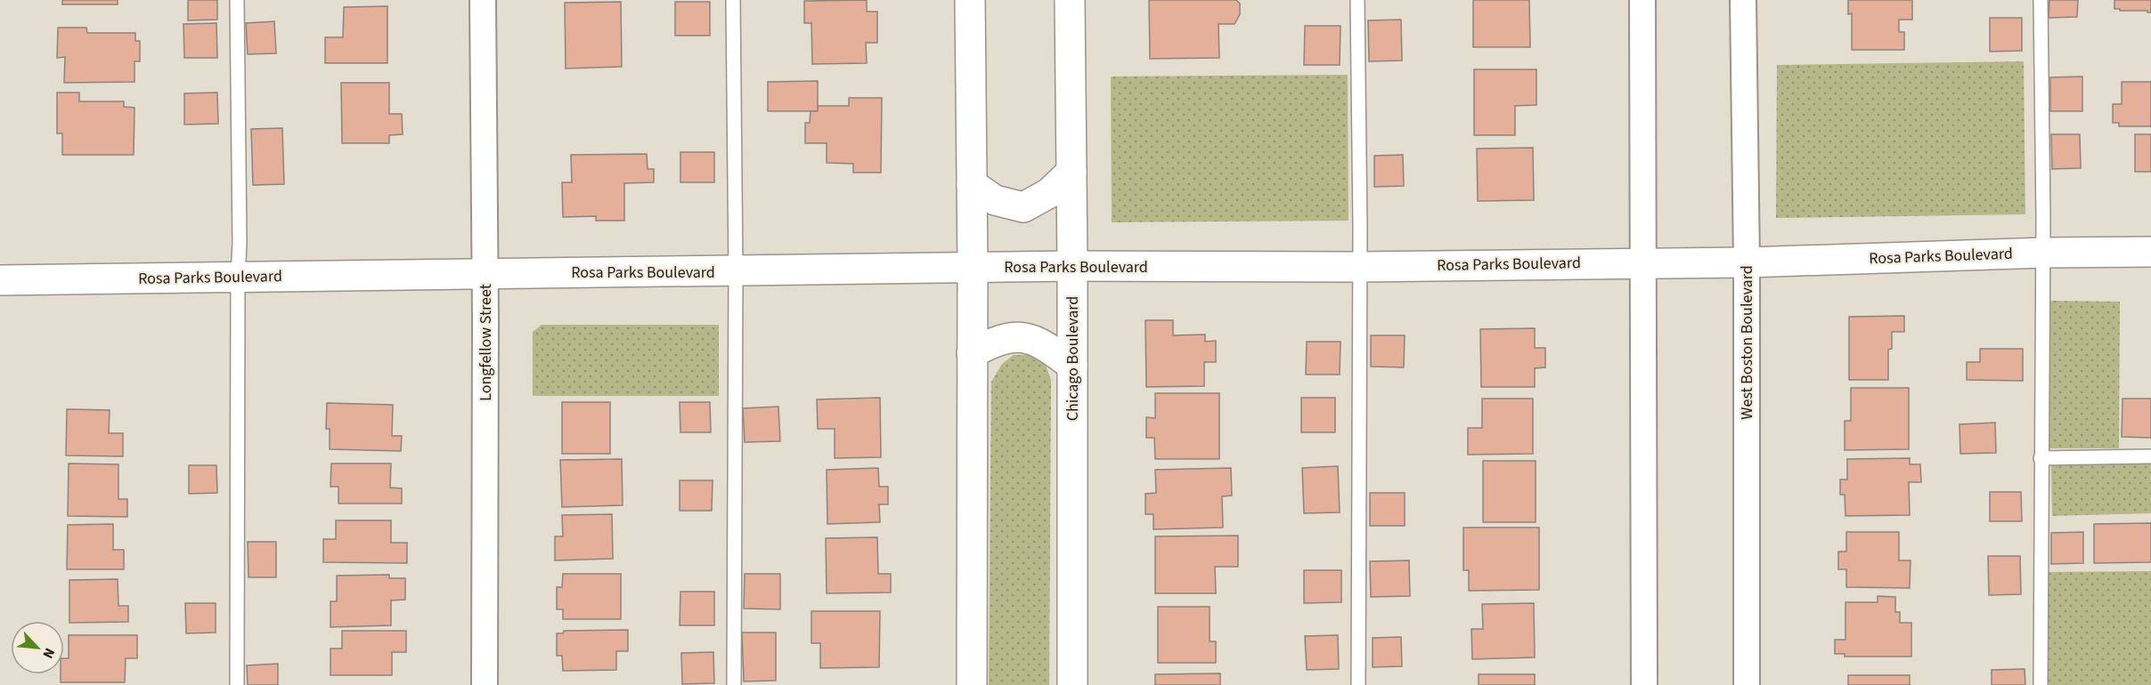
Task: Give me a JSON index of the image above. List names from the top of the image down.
{
  "streets": {
    "street": [
      "Rosa Parks Boulevard",
      "Longfellow Street",
      "West Boston Boulevard",
      "Chicago Boulevard"
    ]
  },
  "crossings": [
    ["Rosa Parks Boulevard", "Longfellow Street"],
    ["Rosa Parks Boulevard", "West Boston Boulevard"],
    ["Rosa Parks Boulevard", "Chicago Boulevard"]
  ],
  "north": "bottom right"
}
